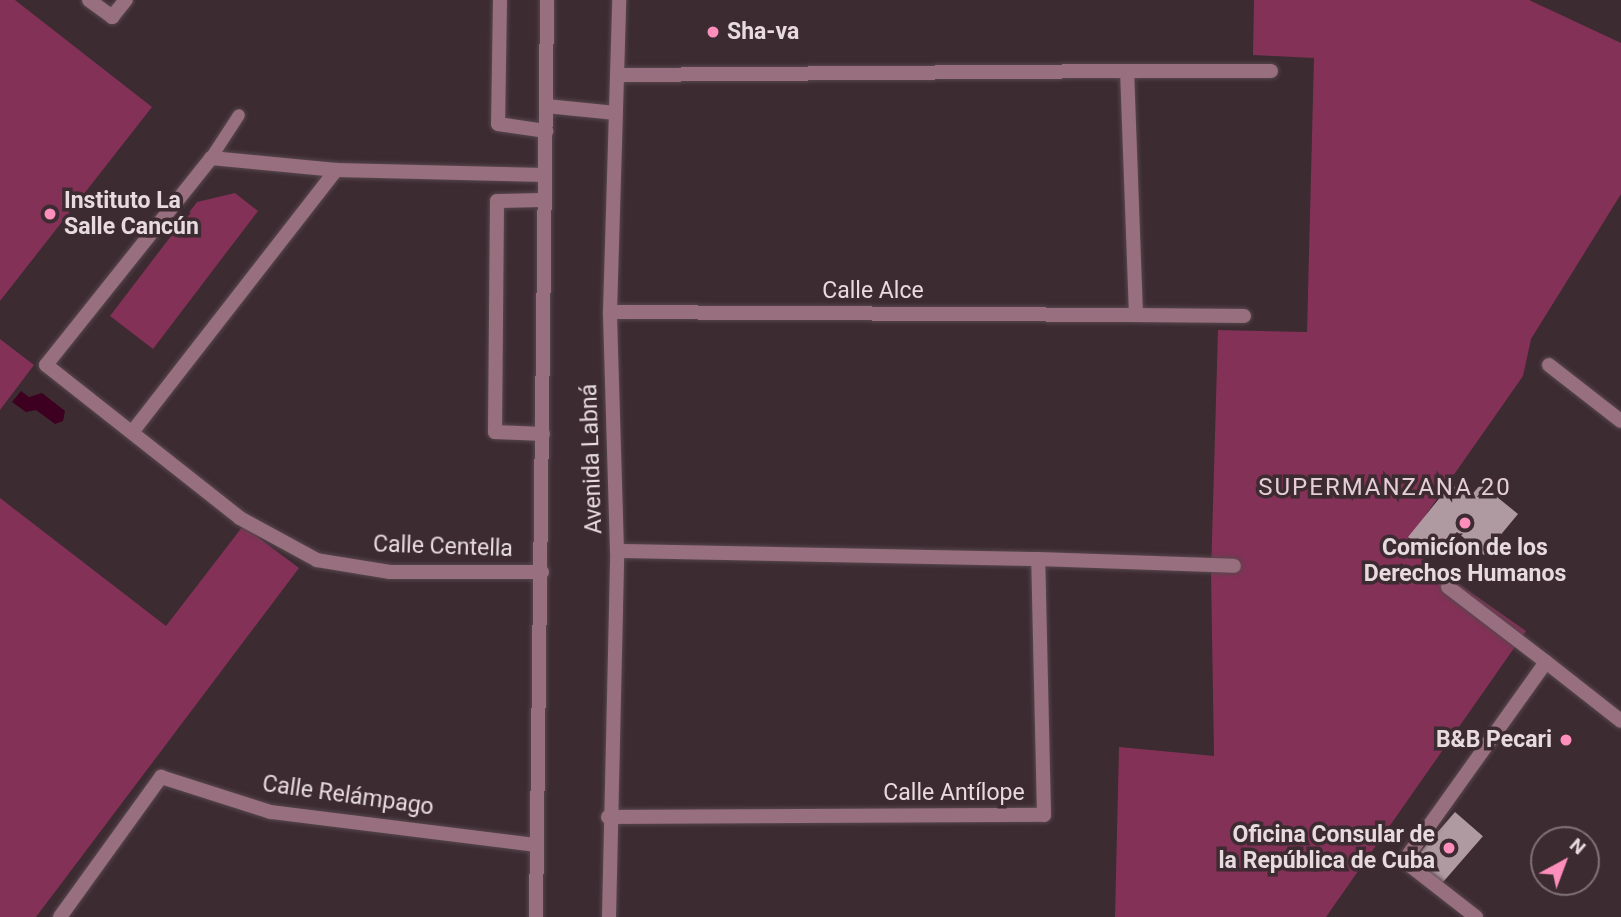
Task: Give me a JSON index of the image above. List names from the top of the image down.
{
  "streets": {
    "street": [
      "Calle Alce",
      "Avenida Labná",
      "Calle Centella",
      "Calle Antílope",
      "Calle Relámpago"
    ]
  },
  "crossings": [
    ["Calle Alce", "Avenida Labná"],
    ["Avenida Labná", "Calle Centella"],
    ["Avenida Labná", "Calle Antílope"],
    ["Avenida Labná", "Calle Relámpago"]
  ],
  "districts": ["SUPERMANZANA 20"],
  "places": [
    "Sha-va",
    "Instituto La Salle Cancún",
    "Comicíon de los Derechos Humanos",
    "B&B Pecari",
    "Oficina Consular de la República de Cuba"
  ],
  "north": "top right"
}
